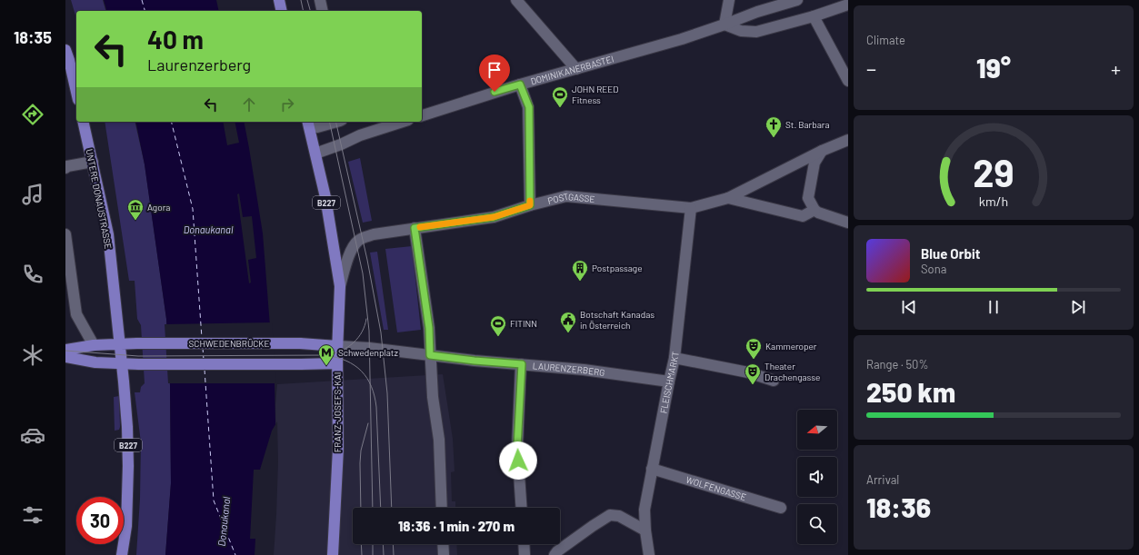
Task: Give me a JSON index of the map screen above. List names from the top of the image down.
{
  "streets": {
    "main road": [
      "UNTERE DONAUSTRASSE",
      "B227",
      "SCHWEDENBRÜCKE",
      "FRANZ-JOSEFS-KAI"
    ],
    "street": [
      "DOMINIKANERBASTEI",
      "POSTGASSE",
      "LAURENZERBERG",
      "FLEISCHMARKT",
      "WOLFENGASSE"
    ]
  },
  "crossings": [
    ["UNTERE DONAUSTRASSE", "B227"],
    ["UNTERE DONAUSTRASSE", "SCHWEDENBRÜCKE"],
    ["POSTGASSE", "FLEISCHMARKT"],
    ["POSTGASSE", "FRANZ-JOSEFS-KAI"],
    ["B227", "SCHWEDENBRÜCKE"],
    ["SCHWEDENBRÜCKE", "LAURENZERBERG"],
    ["SCHWEDENBRÜCKE", "FRANZ-JOSEFS-KAI"],
    ["LAURENZERBERG", "FLEISCHMARKT"],
    ["LAURENZERBERG", "FRANZ-JOSEFS-KAI"],
    ["FLEISCHMARKT", "WOLFENGASSE"]
  ],
  "water": ["Donaukanal"],
  "places": {
    "sports": ["JOHN REED Fitness", "FITINN"],
    "church": ["St. Barbara"],
    "museum": ["Agora"],
    "building": ["Postpassage"],
    "public building": ["Botschaft Kanadas in Österreich"],
    "theatre": ["Kammeroper", "Theater Drachengasse"],
    "metro station": ["Schwedenplatz"]
  },
  "north": "left",
  "page": {
    "tabs": "18:35",
    "tile": [
      "Climate",
      ["Range · 50%", "250 km"],
      ["Arrival", "18:36"]
    ],
    "turn": ["40 m", "Laurenzerberg"],
    "heat": ["−", "19°", "+"],
    "song": ["Blue Orbit", "Sona"],
    "limit": "30",
    "trip": "18:36 · 1 min · 270 m",
    "gauge": ["29", "km/h"]
  }
}
